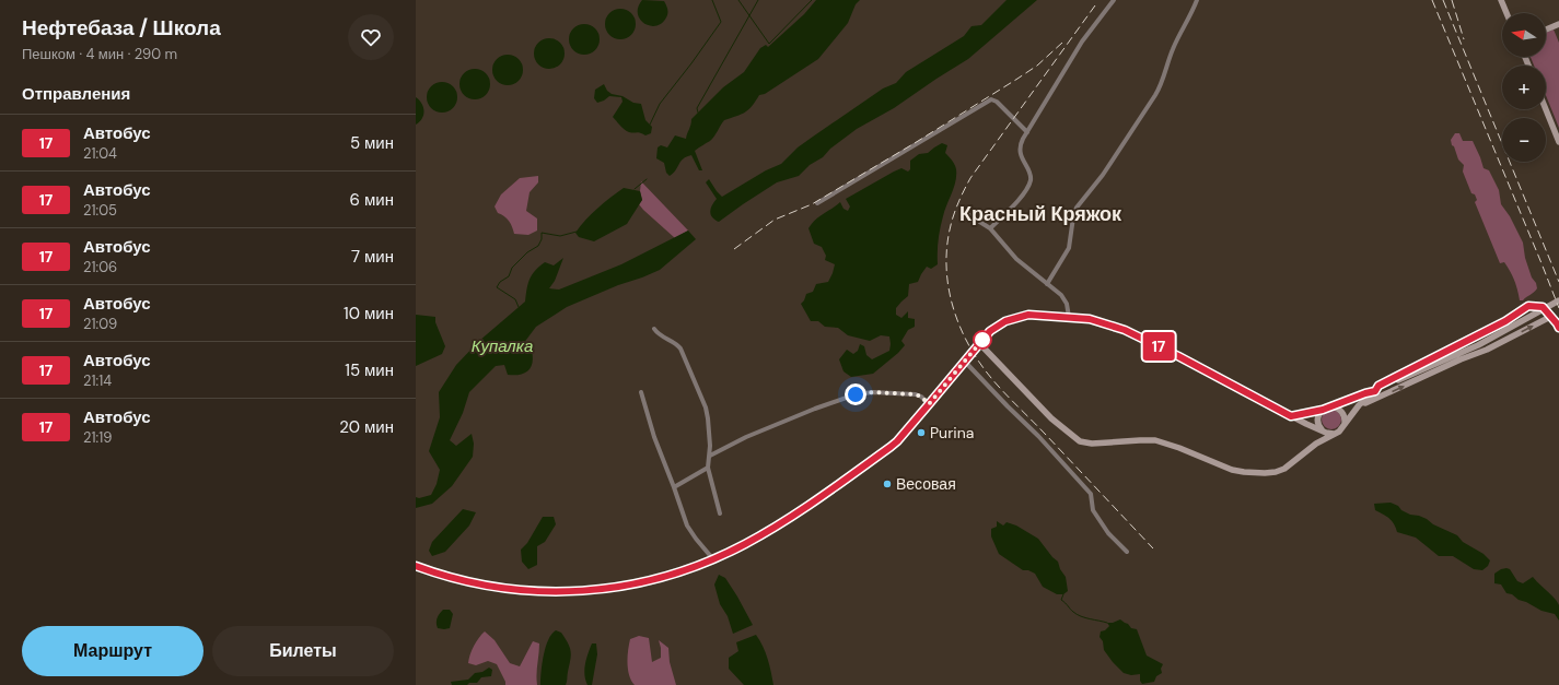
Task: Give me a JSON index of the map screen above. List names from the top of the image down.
{
  "districts": ["Красный Кряжок"],
  "water": ["Купалка"],
  "places": ["Purina", "Весовая"],
  "lines": ["bus line 17"],
  "north": "left",
  "page": {
    "heading": [
      ["Нефтебаза / Школа", "Пешком · 4 мин · 290 m"],
      "Отправления"
    ],
    "on_map": "17",
    "map_buttons": ["+", "−"],
    "list": [
      {
        "mark": "17",
        "name": "Автобус",
        "note": "21:04",
        "value": "5 мин"
      },
      {
        "mark": "17",
        "name": "Автобус",
        "note": "21:05",
        "value": "6 мин"
      },
      {
        "mark": "17",
        "name": "Автобус",
        "note": "21:06",
        "value": "7 мин"
      },
      {
        "mark": "17",
        "name": "Автобус",
        "note": "21:09",
        "value": "10 мин"
      },
      {
        "mark": "17",
        "name": "Автобус",
        "note": "21:14",
        "value": "15 мин"
      },
      {
        "mark": "17",
        "name": "Автобус",
        "note": "21:19",
        "value": "20 мин"
      }
    ],
    "buttons": ["Маршрут", "Билеты"]
  }
}
